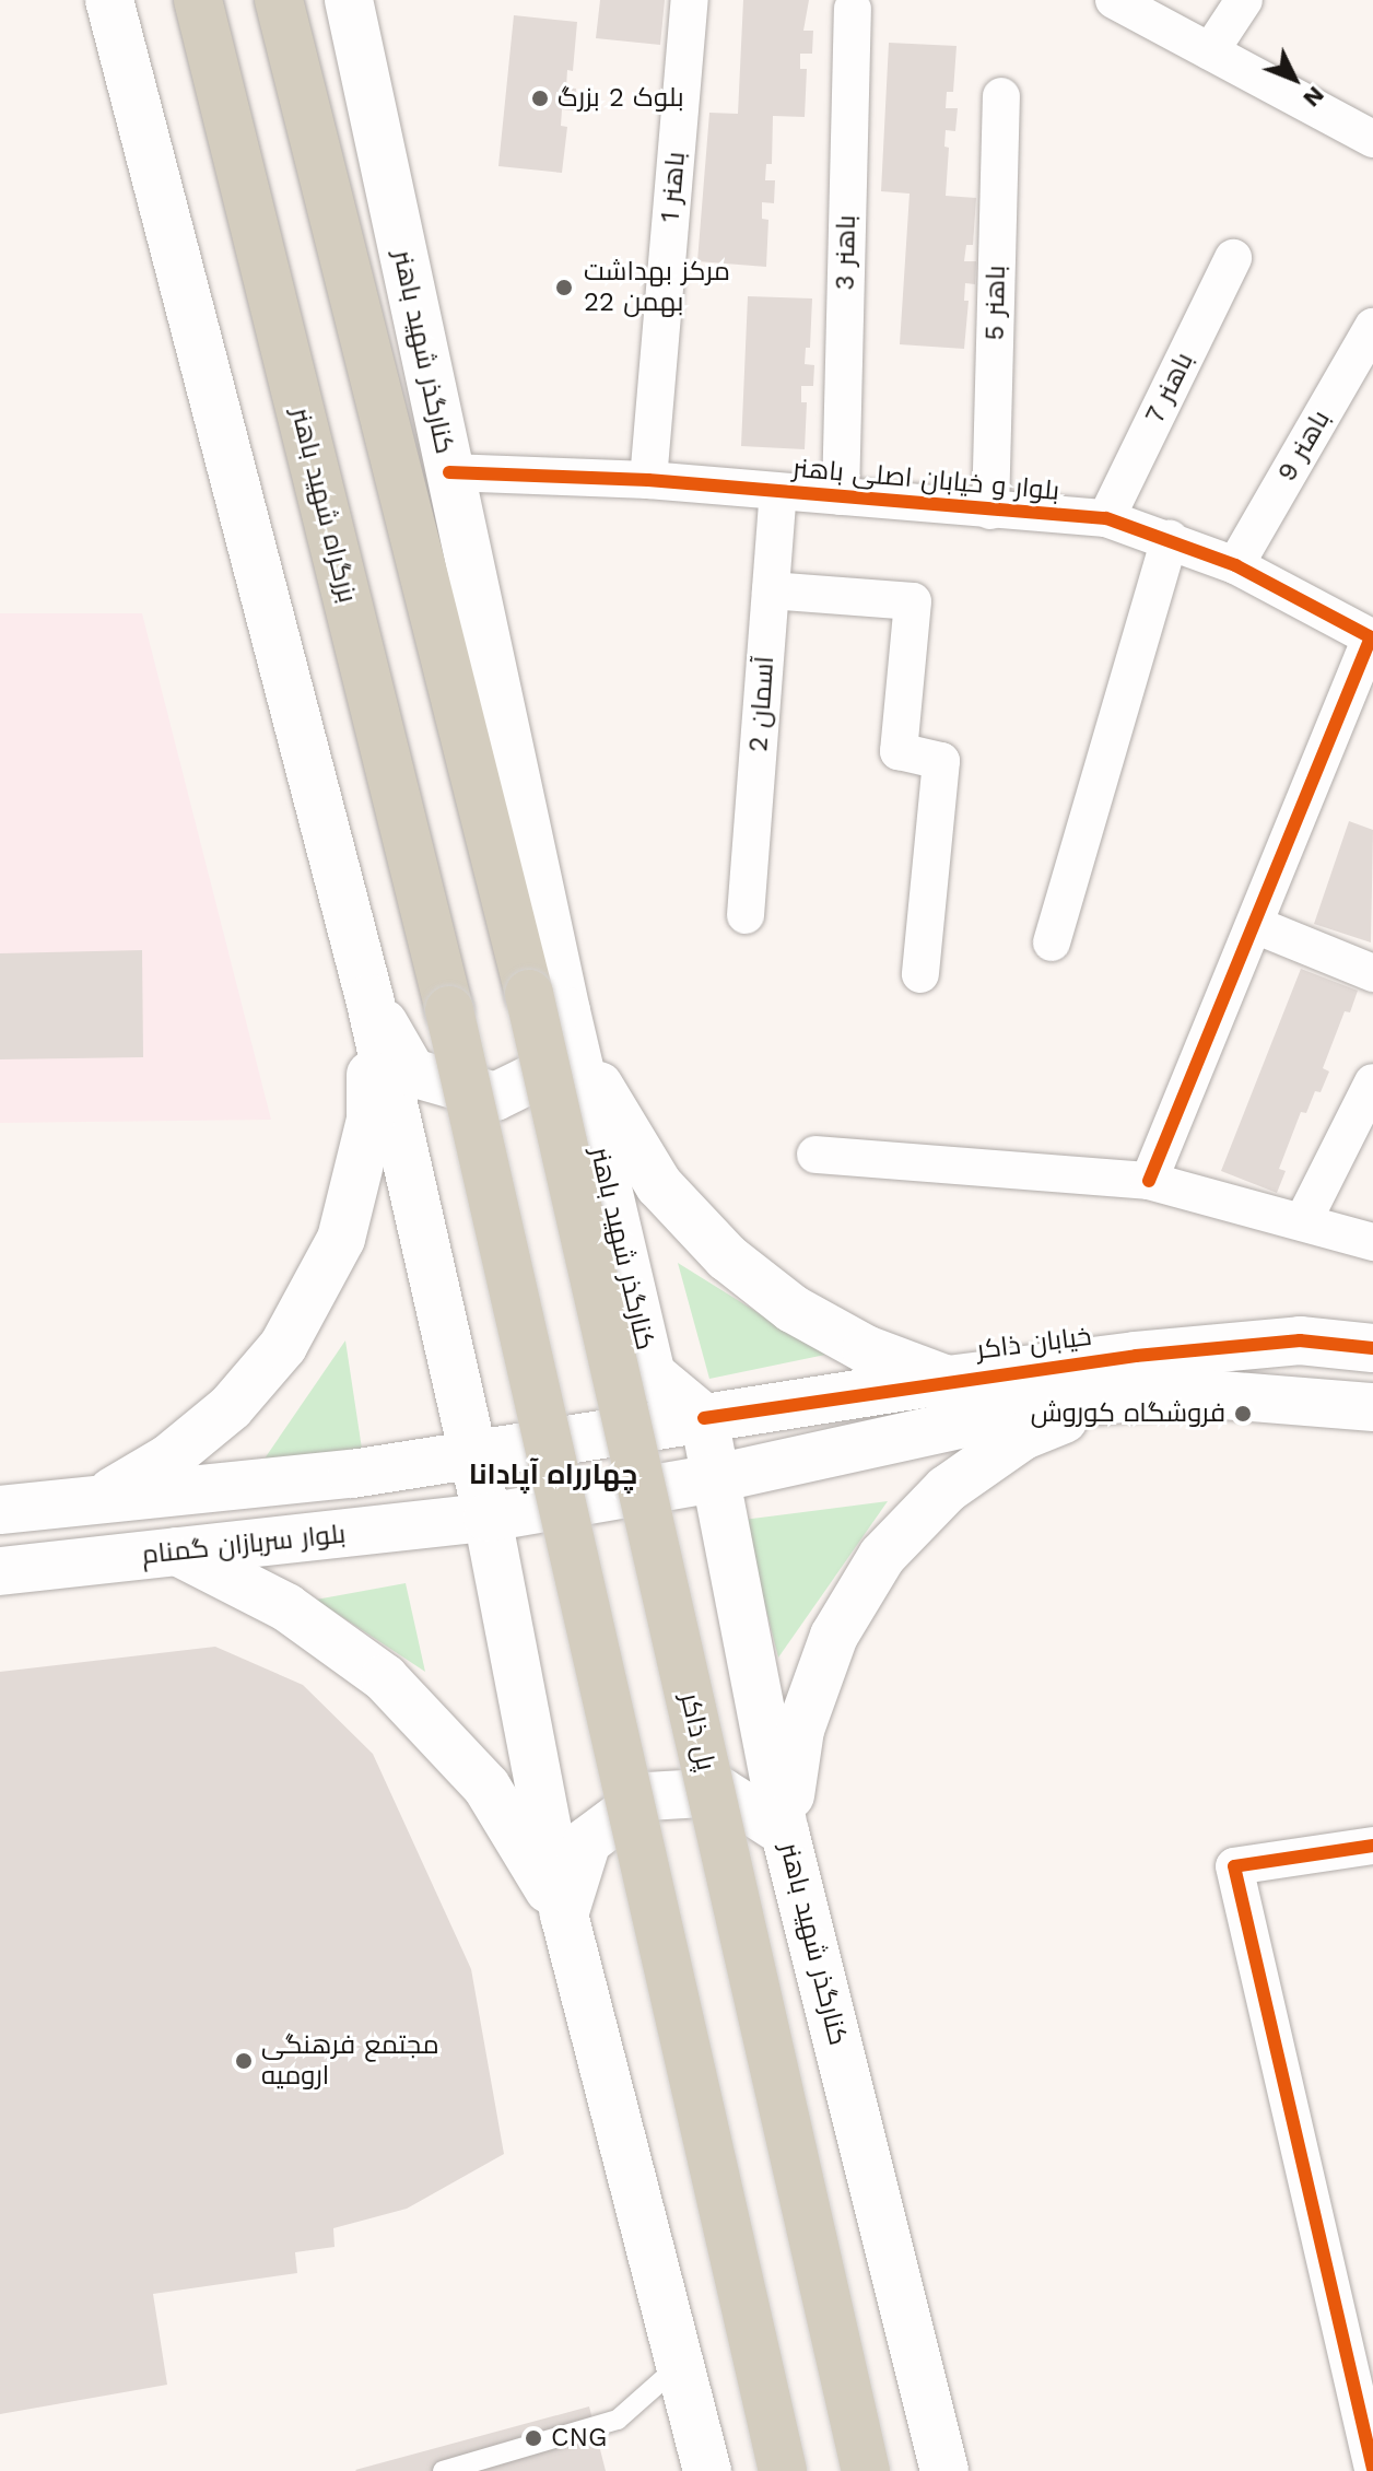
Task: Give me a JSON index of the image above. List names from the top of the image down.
{
  "streets": {
    "highway": ["بزرگراه شهید باهنر", "پل ذاکر"],
    "main road": ["کنارگذر شهید باهنر", "خیابان ذاکر", "بلوار سربازان گمنام"],
    "street": [
      "باهنر 1",
      "باهنر 3",
      "باهنر 5",
      "باهنر 7",
      "باهنر 9",
      "بلوار و خیابان اصلی باهنر",
      "آسمان 2"
    ]
  },
  "crossings": [
    ["باهنر 1", "بلوار و خیابان اصلی باهنر"],
    ["باهنر 3", "بلوار و خیابان اصلی باهنر"],
    ["باهنر 5", "بلوار و خیابان اصلی باهنر"],
    ["کنارگذر شهید باهنر", "بلوار و خیابان اصلی باهنر"],
    ["کنارگذر شهید باهنر", "خیابان ذاکر"],
    ["کنارگذر شهید باهنر", "پل ذاکر"],
    ["باهنر 7", "بلوار و خیابان اصلی باهنر"],
    ["باهنر 9", "بلوار و خیابان اصلی باهنر"],
    ["بلوار و خیابان اصلی باهنر", "آسمان 2"]
  ],
  "districts": ["چهارراه آپادانا"],
  "places": [
    "بلوک 2 بزرگ",
    "مرکز بهداشت 22 بهمن",
    "فروشگاه کوروش",
    "مجتمع فرهنگی ارومیه",
    "CNG"
  ],
  "north": "bottom right"
}
